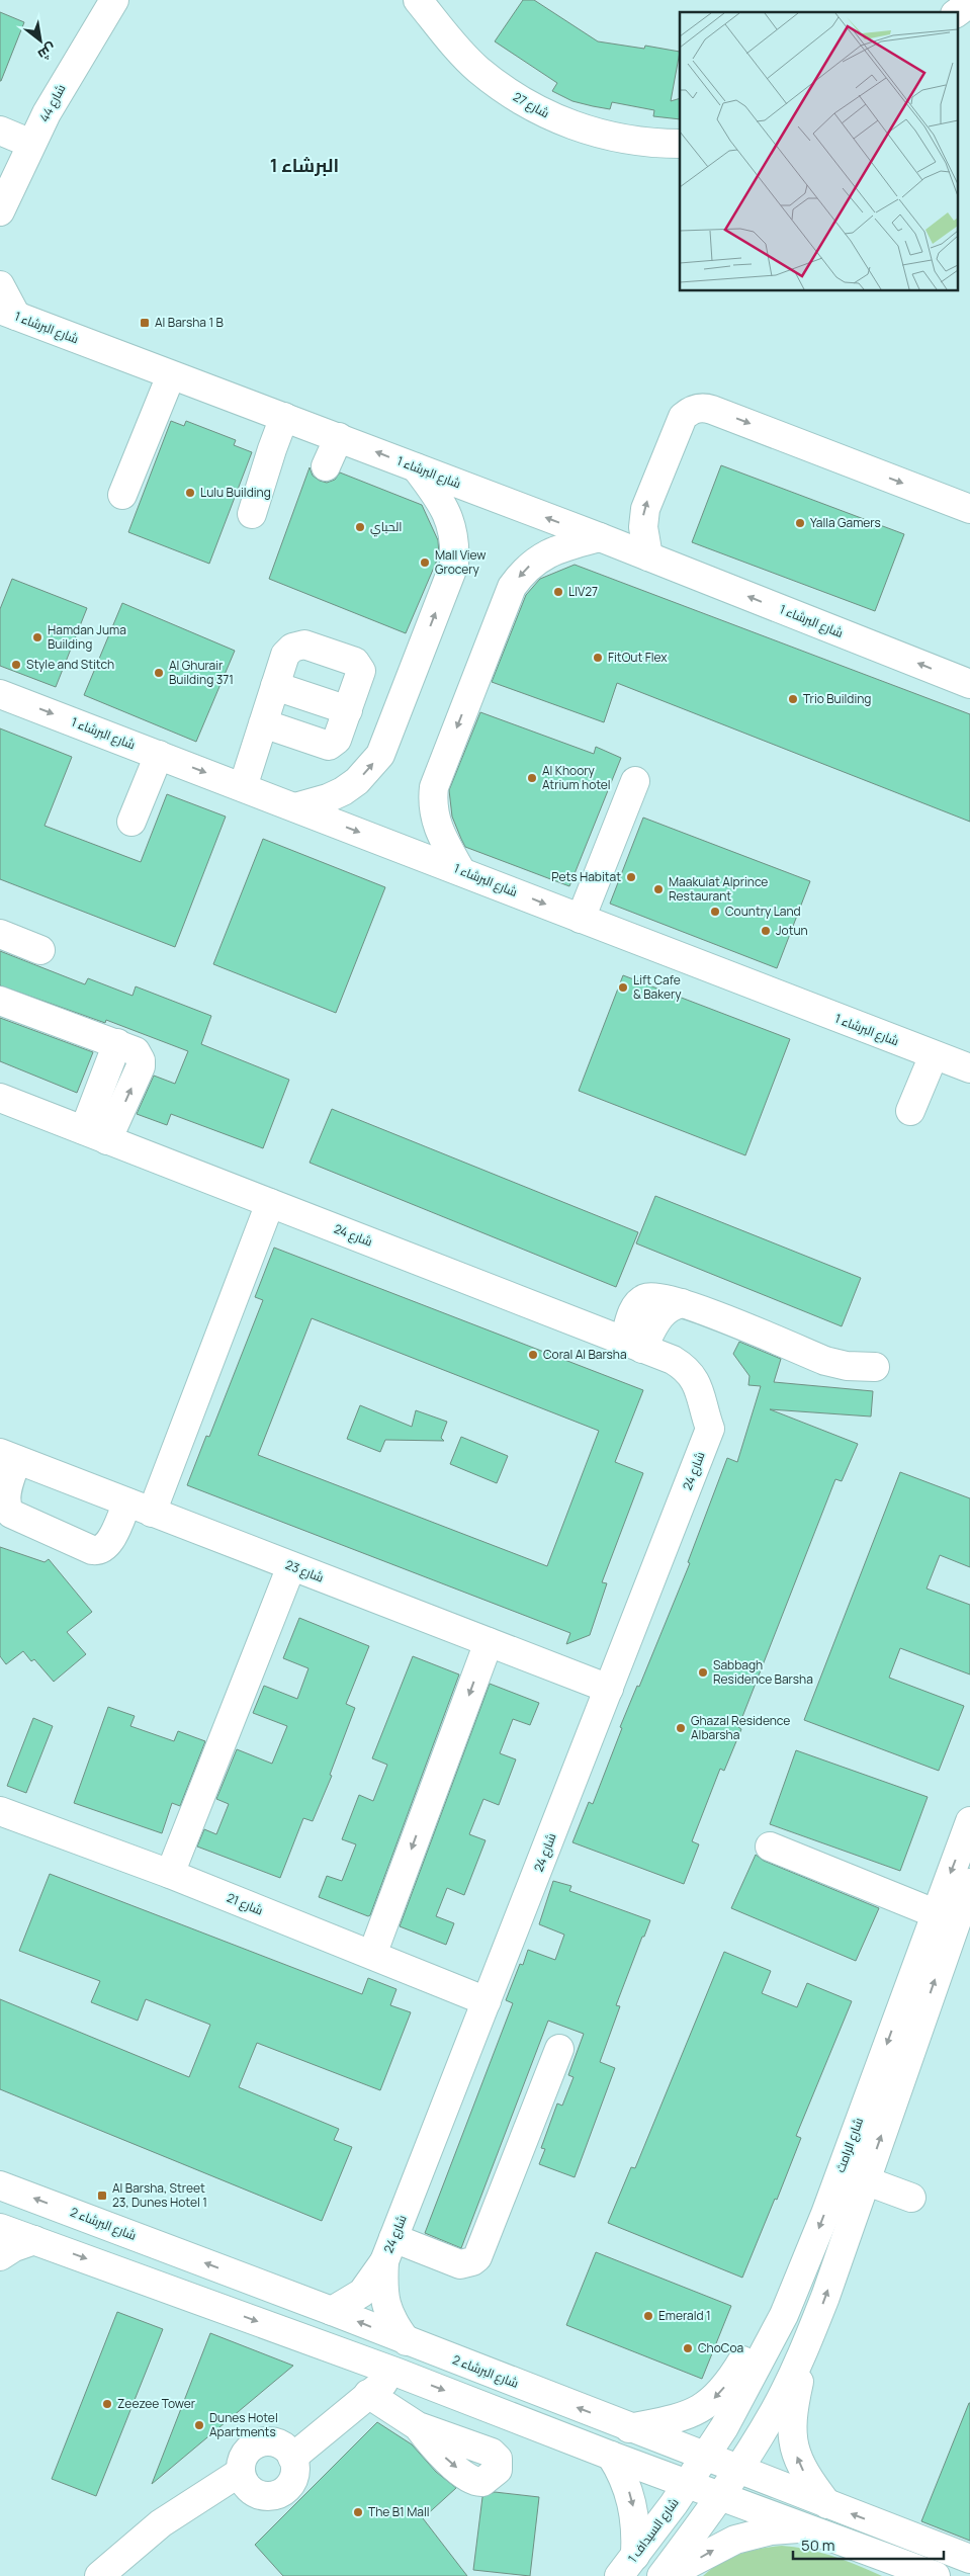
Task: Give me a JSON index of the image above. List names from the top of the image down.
{
  "streets": {
    "street": [
      "شارع 44",
      "شارع 27",
      "شارع البرشاء 1",
      "شارع 24",
      "شارع 23",
      "شارع 21",
      "شارع الرامث",
      "شارع البرشاء 2",
      "شارع السيداف 1"
    ]
  },
  "crossings": [
    ["شارع 24", "شارع 23"],
    ["شارع 24", "شارع 21"],
    ["شارع 24", "شارع البرشاء 2"],
    ["شارع الرامث", "شارع البرشاء 2"],
    ["شارع الرامث", "شارع السيداف 1"],
    ["شارع البرشاء 2", "شارع السيداف 1"]
  ],
  "districts": ["البرشاء 1"],
  "places": {
    "transit": ["Al Barsha 1 B", "Al Barsha, Street 23, Dunes Hotel 1"],
    "other": [
      "Lulu Building",
      "Yalla Gamers",
      "الحباي",
      "Mall View Grocery",
      "LIV27",
      "Hamdan Juma Building",
      "FitOut Flex",
      "Style and Stitch",
      "Al Ghurair Building 371",
      "Trio Building",
      "Al Khoory Atrium hotel",
      "Pets Habitat",
      "Maakulat Alprince Restaurant",
      "Country Land",
      "Jotun",
      "Lift Cafe & Bakery",
      "Coral Al Barsha",
      "Sabbagh Residence Barsha",
      "Ghazal Residence Albarsha",
      "Emerald 1",
      "ChoCoa",
      "Zeezee Tower",
      "Dunes Hotel Apartments",
      "The B1 Mall"
    ]
  },
  "scale_bar": "50 m",
  "north": "bottom right"
}
